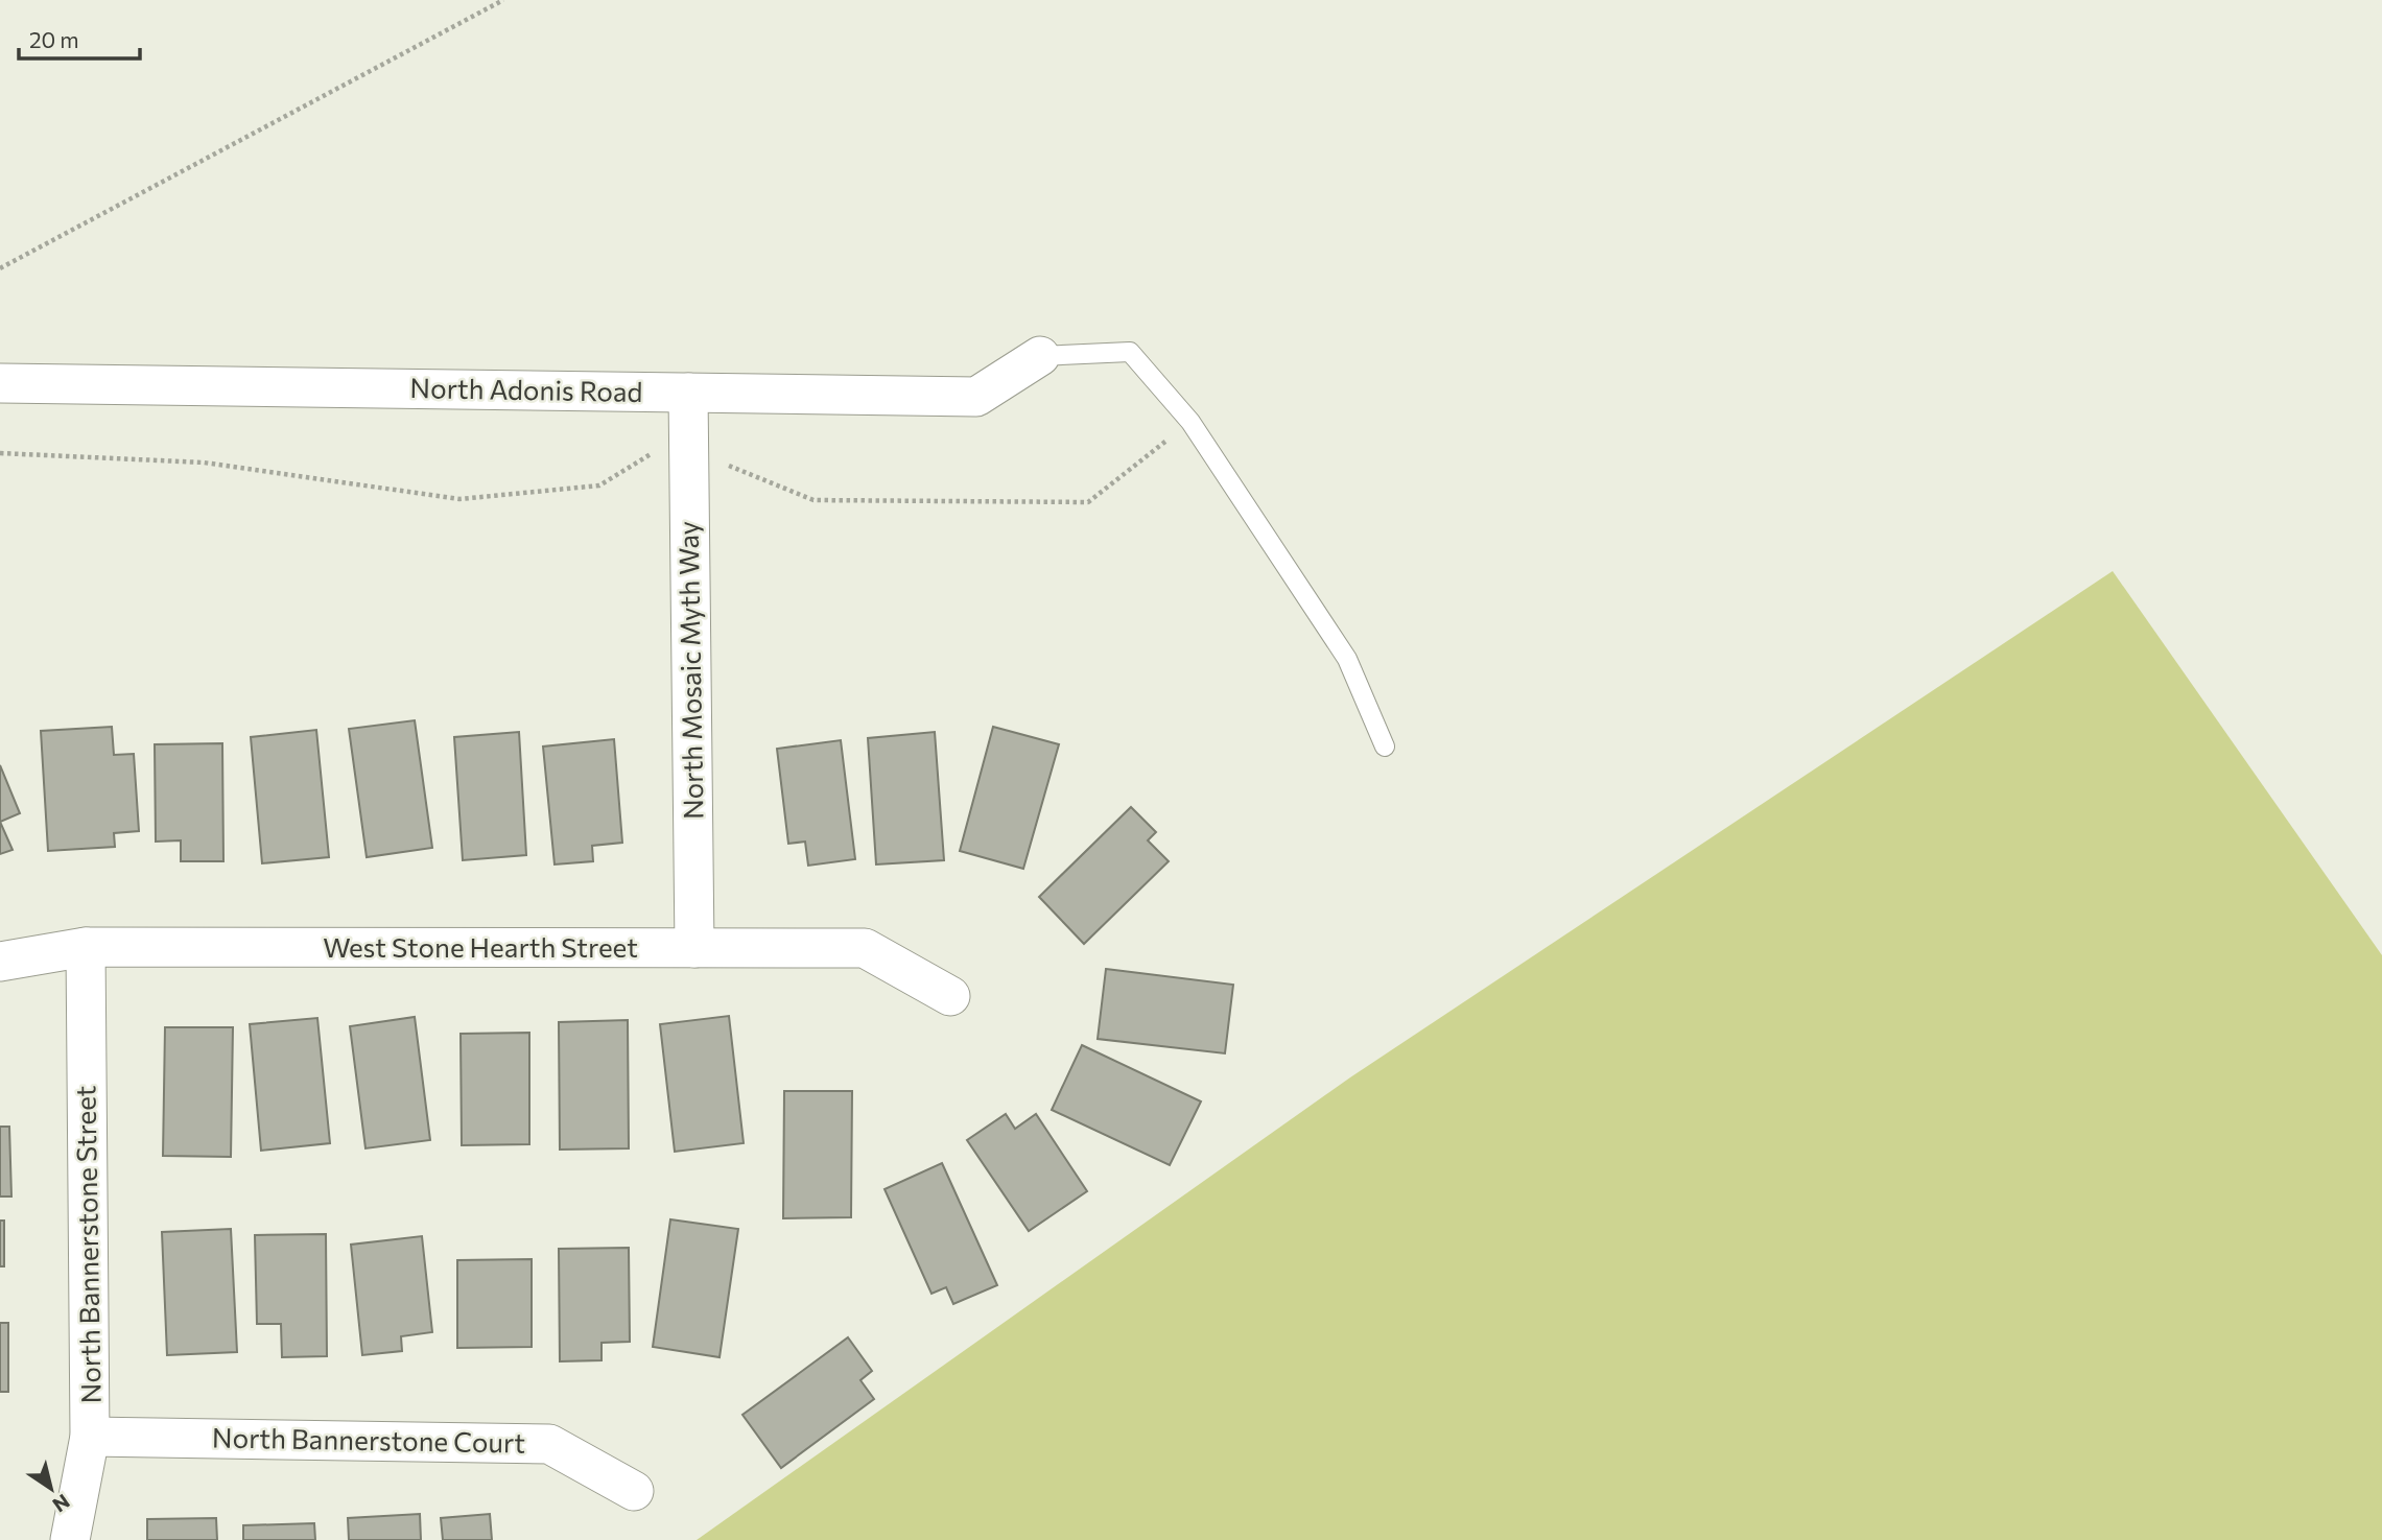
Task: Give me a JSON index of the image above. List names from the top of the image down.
{
  "streets": {
    "street": [
      "North Adonis Road",
      "North Mosaic Myth Way",
      "West Stone Hearth Street",
      "North Bannerstone Street",
      "North Bannerstone Court"
    ]
  },
  "crossings": [
    ["North Adonis Road", "North Mosaic Myth Way"],
    ["North Mosaic Myth Way", "West Stone Hearth Street"],
    ["West Stone Hearth Street", "North Bannerstone Street"],
    ["North Bannerstone Street", "North Bannerstone Court"]
  ],
  "scale_bar": "20 m",
  "north": "bottom right"
}
